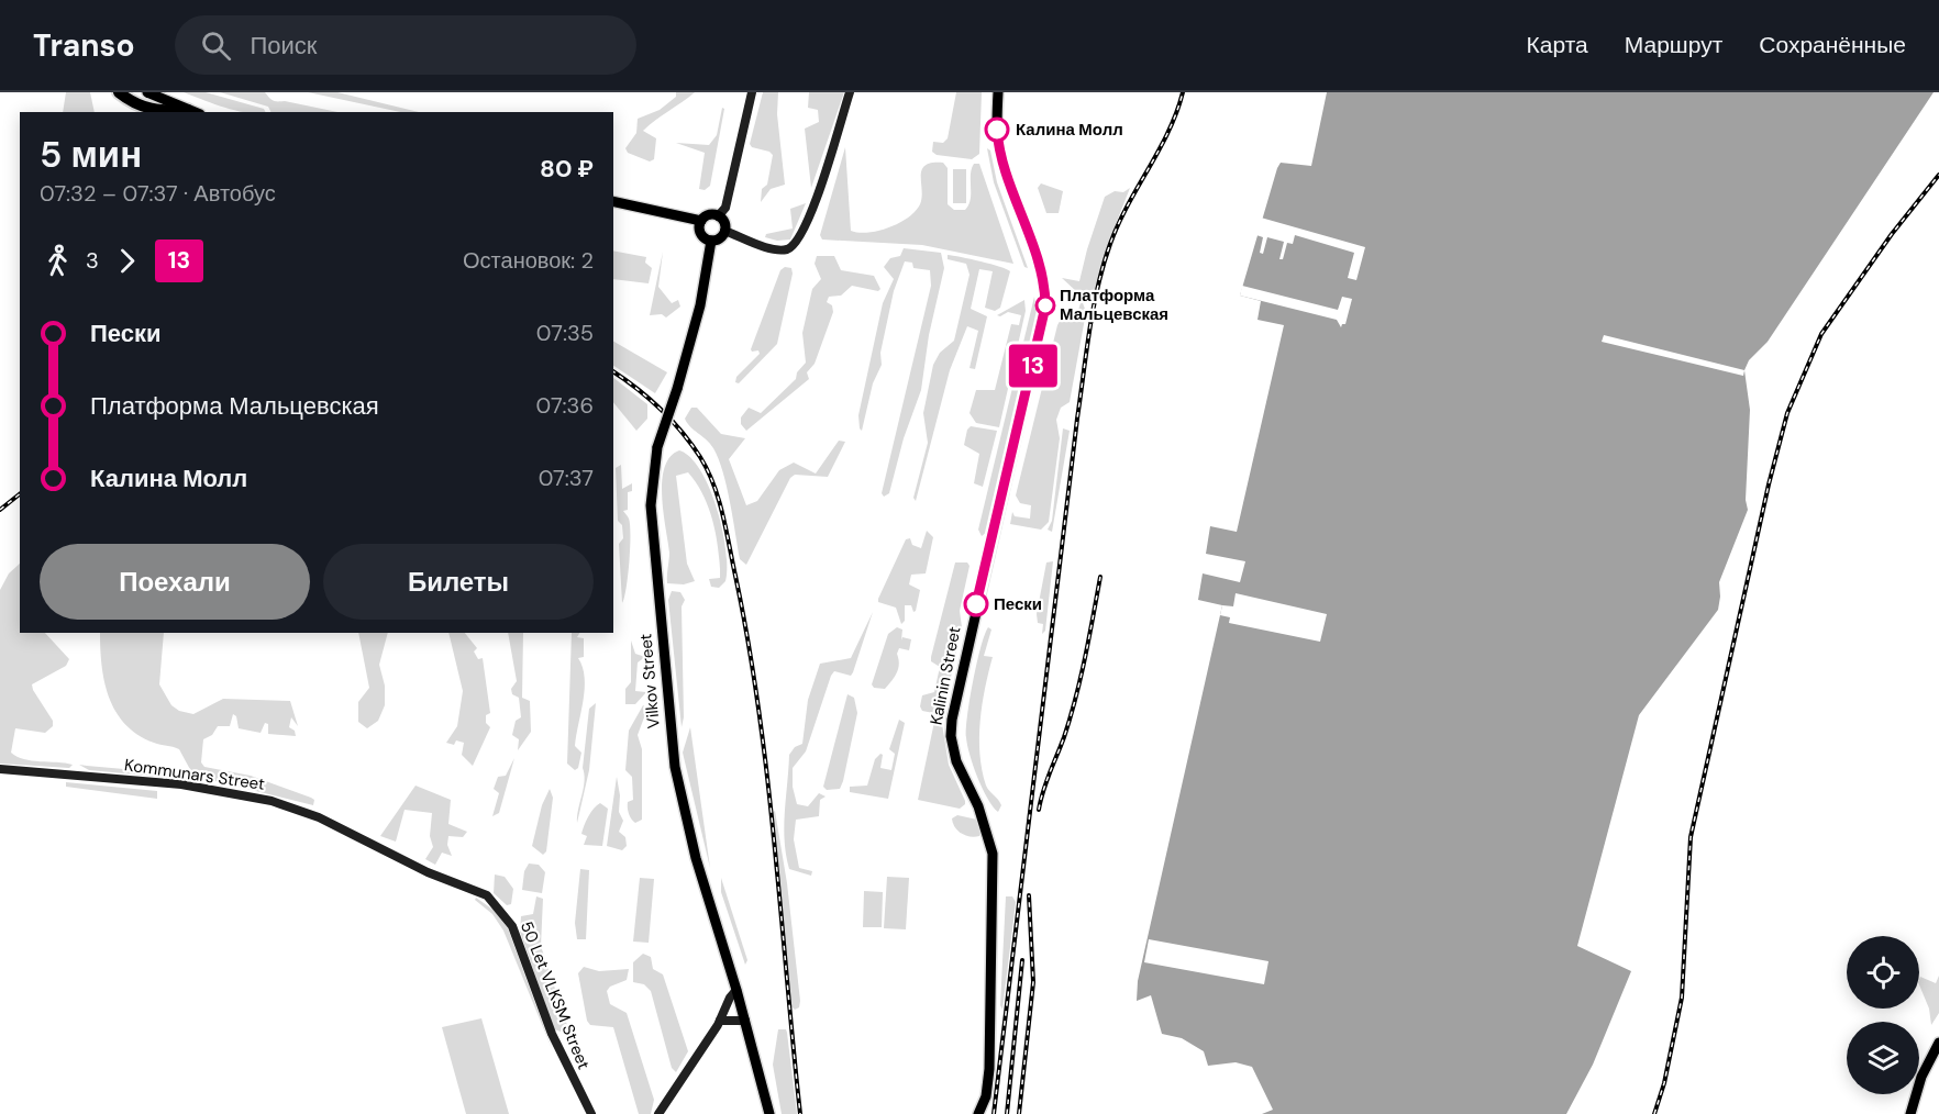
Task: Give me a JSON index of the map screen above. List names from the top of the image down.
{
  "streets": {
    "main road": [
      "Kalinin Street",
      "Vilkov Street",
      "Kommunars Street",
      "50 Let VLKSM Street"
    ]
  },
  "crossings": [
    ["Kommunars Street", "50 Let VLKSM Street"]
  ],
  "places": ["Калина Молл", "Платформа Мальцевская", "Пески"],
  "lines": ["bus line 13"],
  "page": {
    "header": "Transo",
    "search": "Поиск",
    "nav": ["Карта", "Маршрут", "Сохранённые"],
    "on_map": "13",
    "heading": ["5 мин", "07:32 – 07:37 · Автобус", "80 ₽"],
    "legs": ["3", "13", "Остановок: 2"],
    "list": [
      {
        "name": "Пески",
        "value": "07:35"
      },
      {
        "name": "Платформа Мальцевская",
        "value": "07:36"
      },
      {
        "name": "Калина Молл",
        "value": "07:37"
      }
    ],
    "buttons": ["Поехали", "Билеты"]
  }
}
